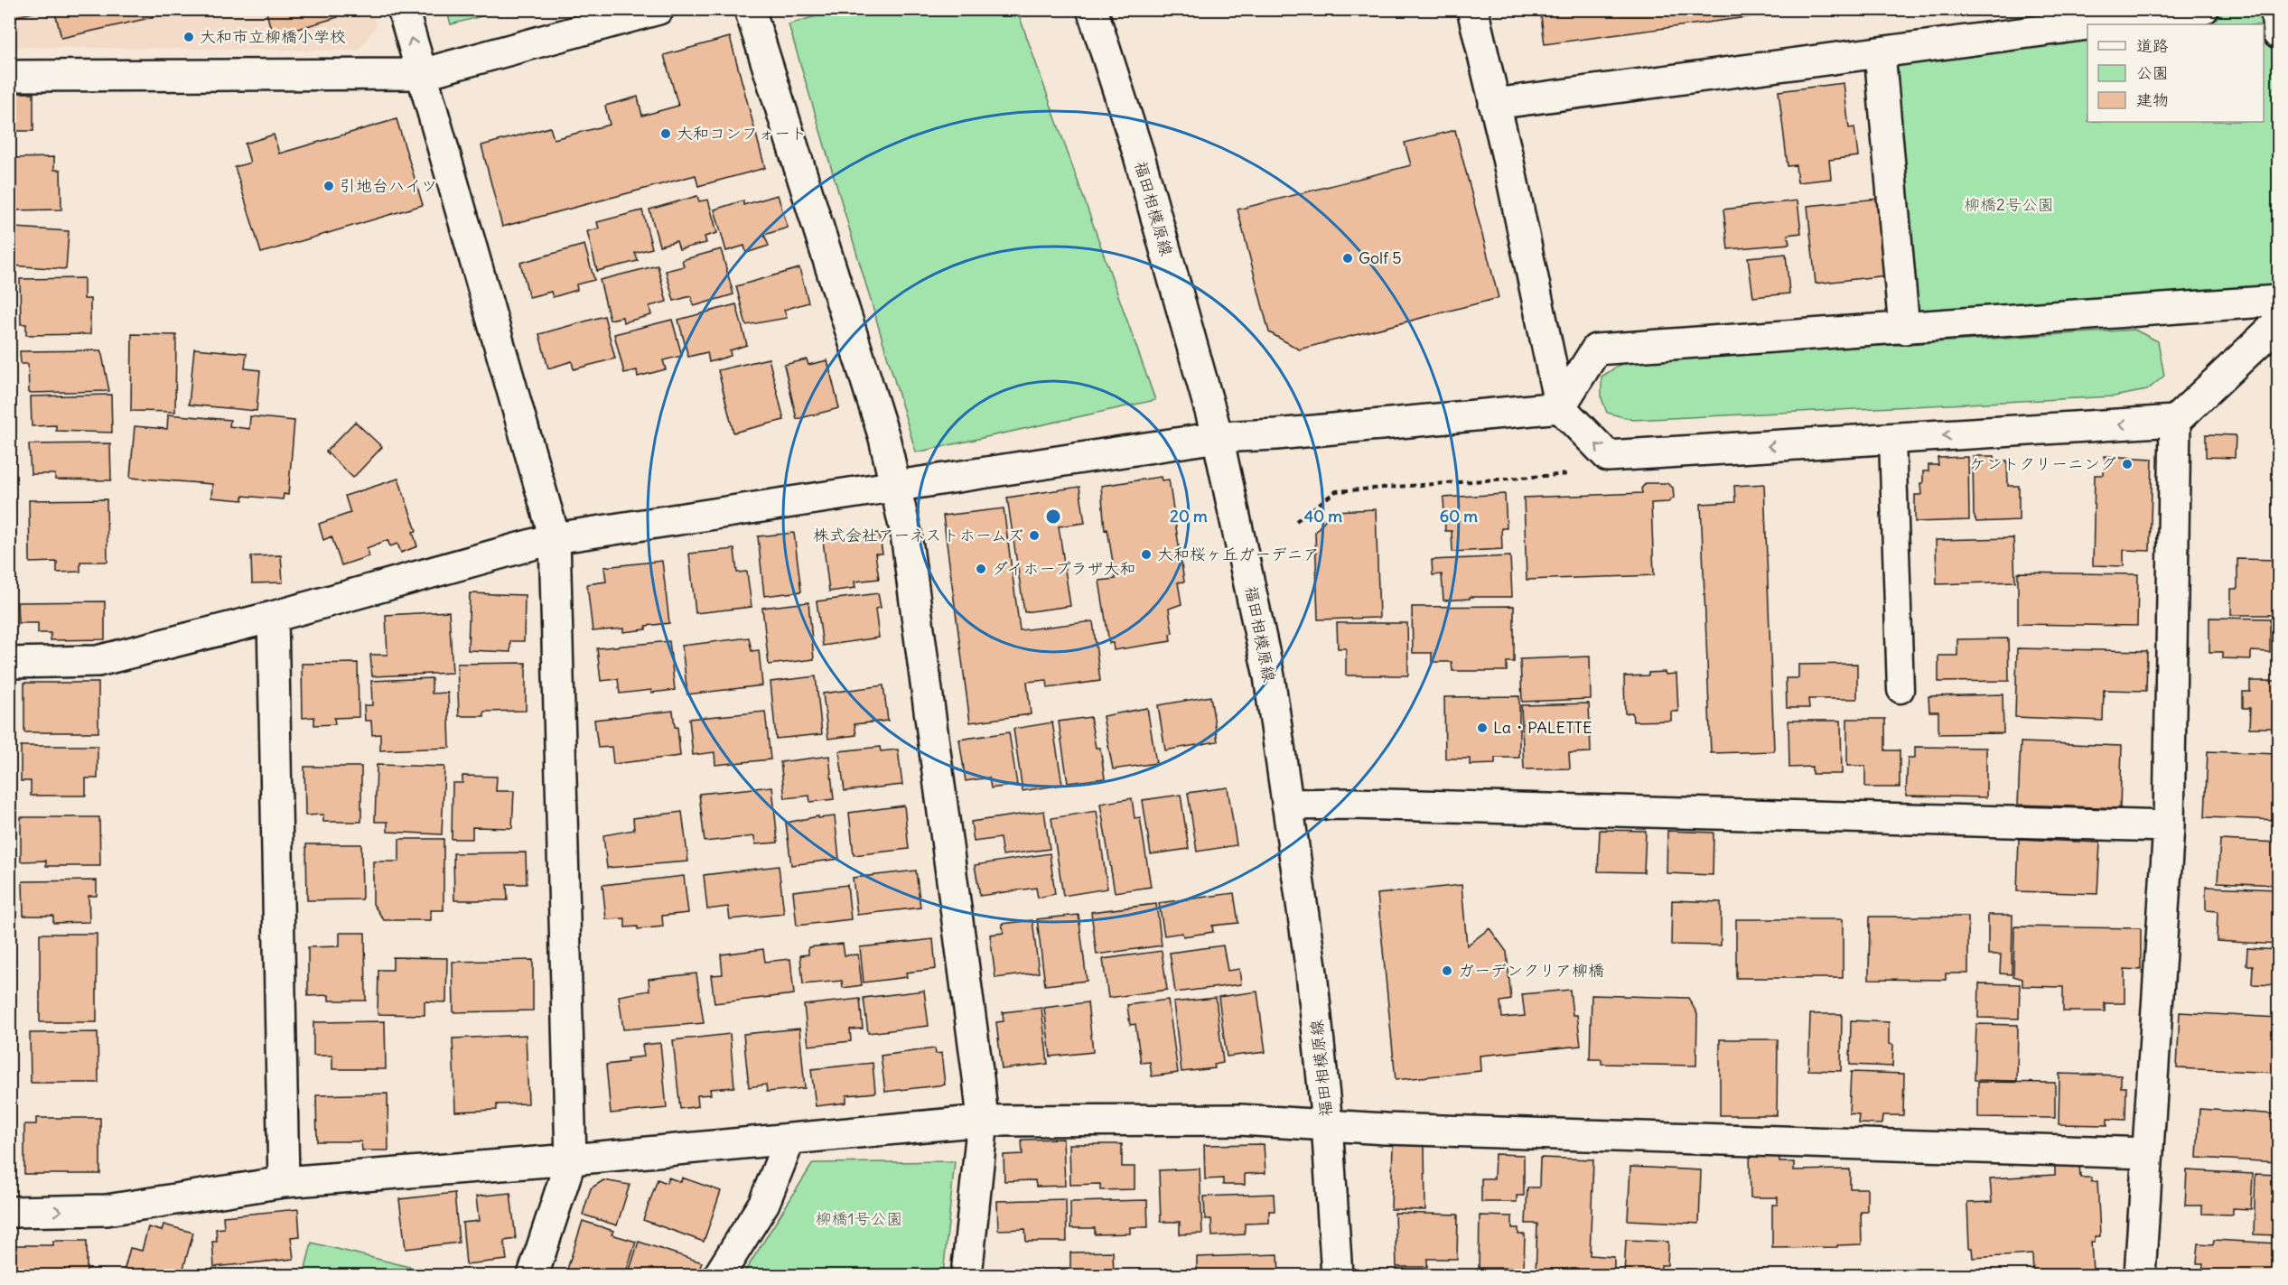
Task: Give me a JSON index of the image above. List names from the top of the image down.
{
  "streets": {
    "street": ["福田相模原線"]
  },
  "parks": ["柳橋2号公園", "柳橋1号公園"],
  "places": [
    "大和市立柳橋小学校",
    "大和コンフォート",
    "引地台ハイツ",
    "Golf 5",
    "ケントクリーニング",
    "株式会社アーネストホームズ",
    "大和桜ヶ丘ガーデニア",
    "ダイホープラザ大和",
    "La・PALETTE",
    "ガーデンクリア柳橋"
  ],
  "legend": ["道路", "公園", "建物"],
  "rings": ["20 m", "40 m", "60 m"]
}
